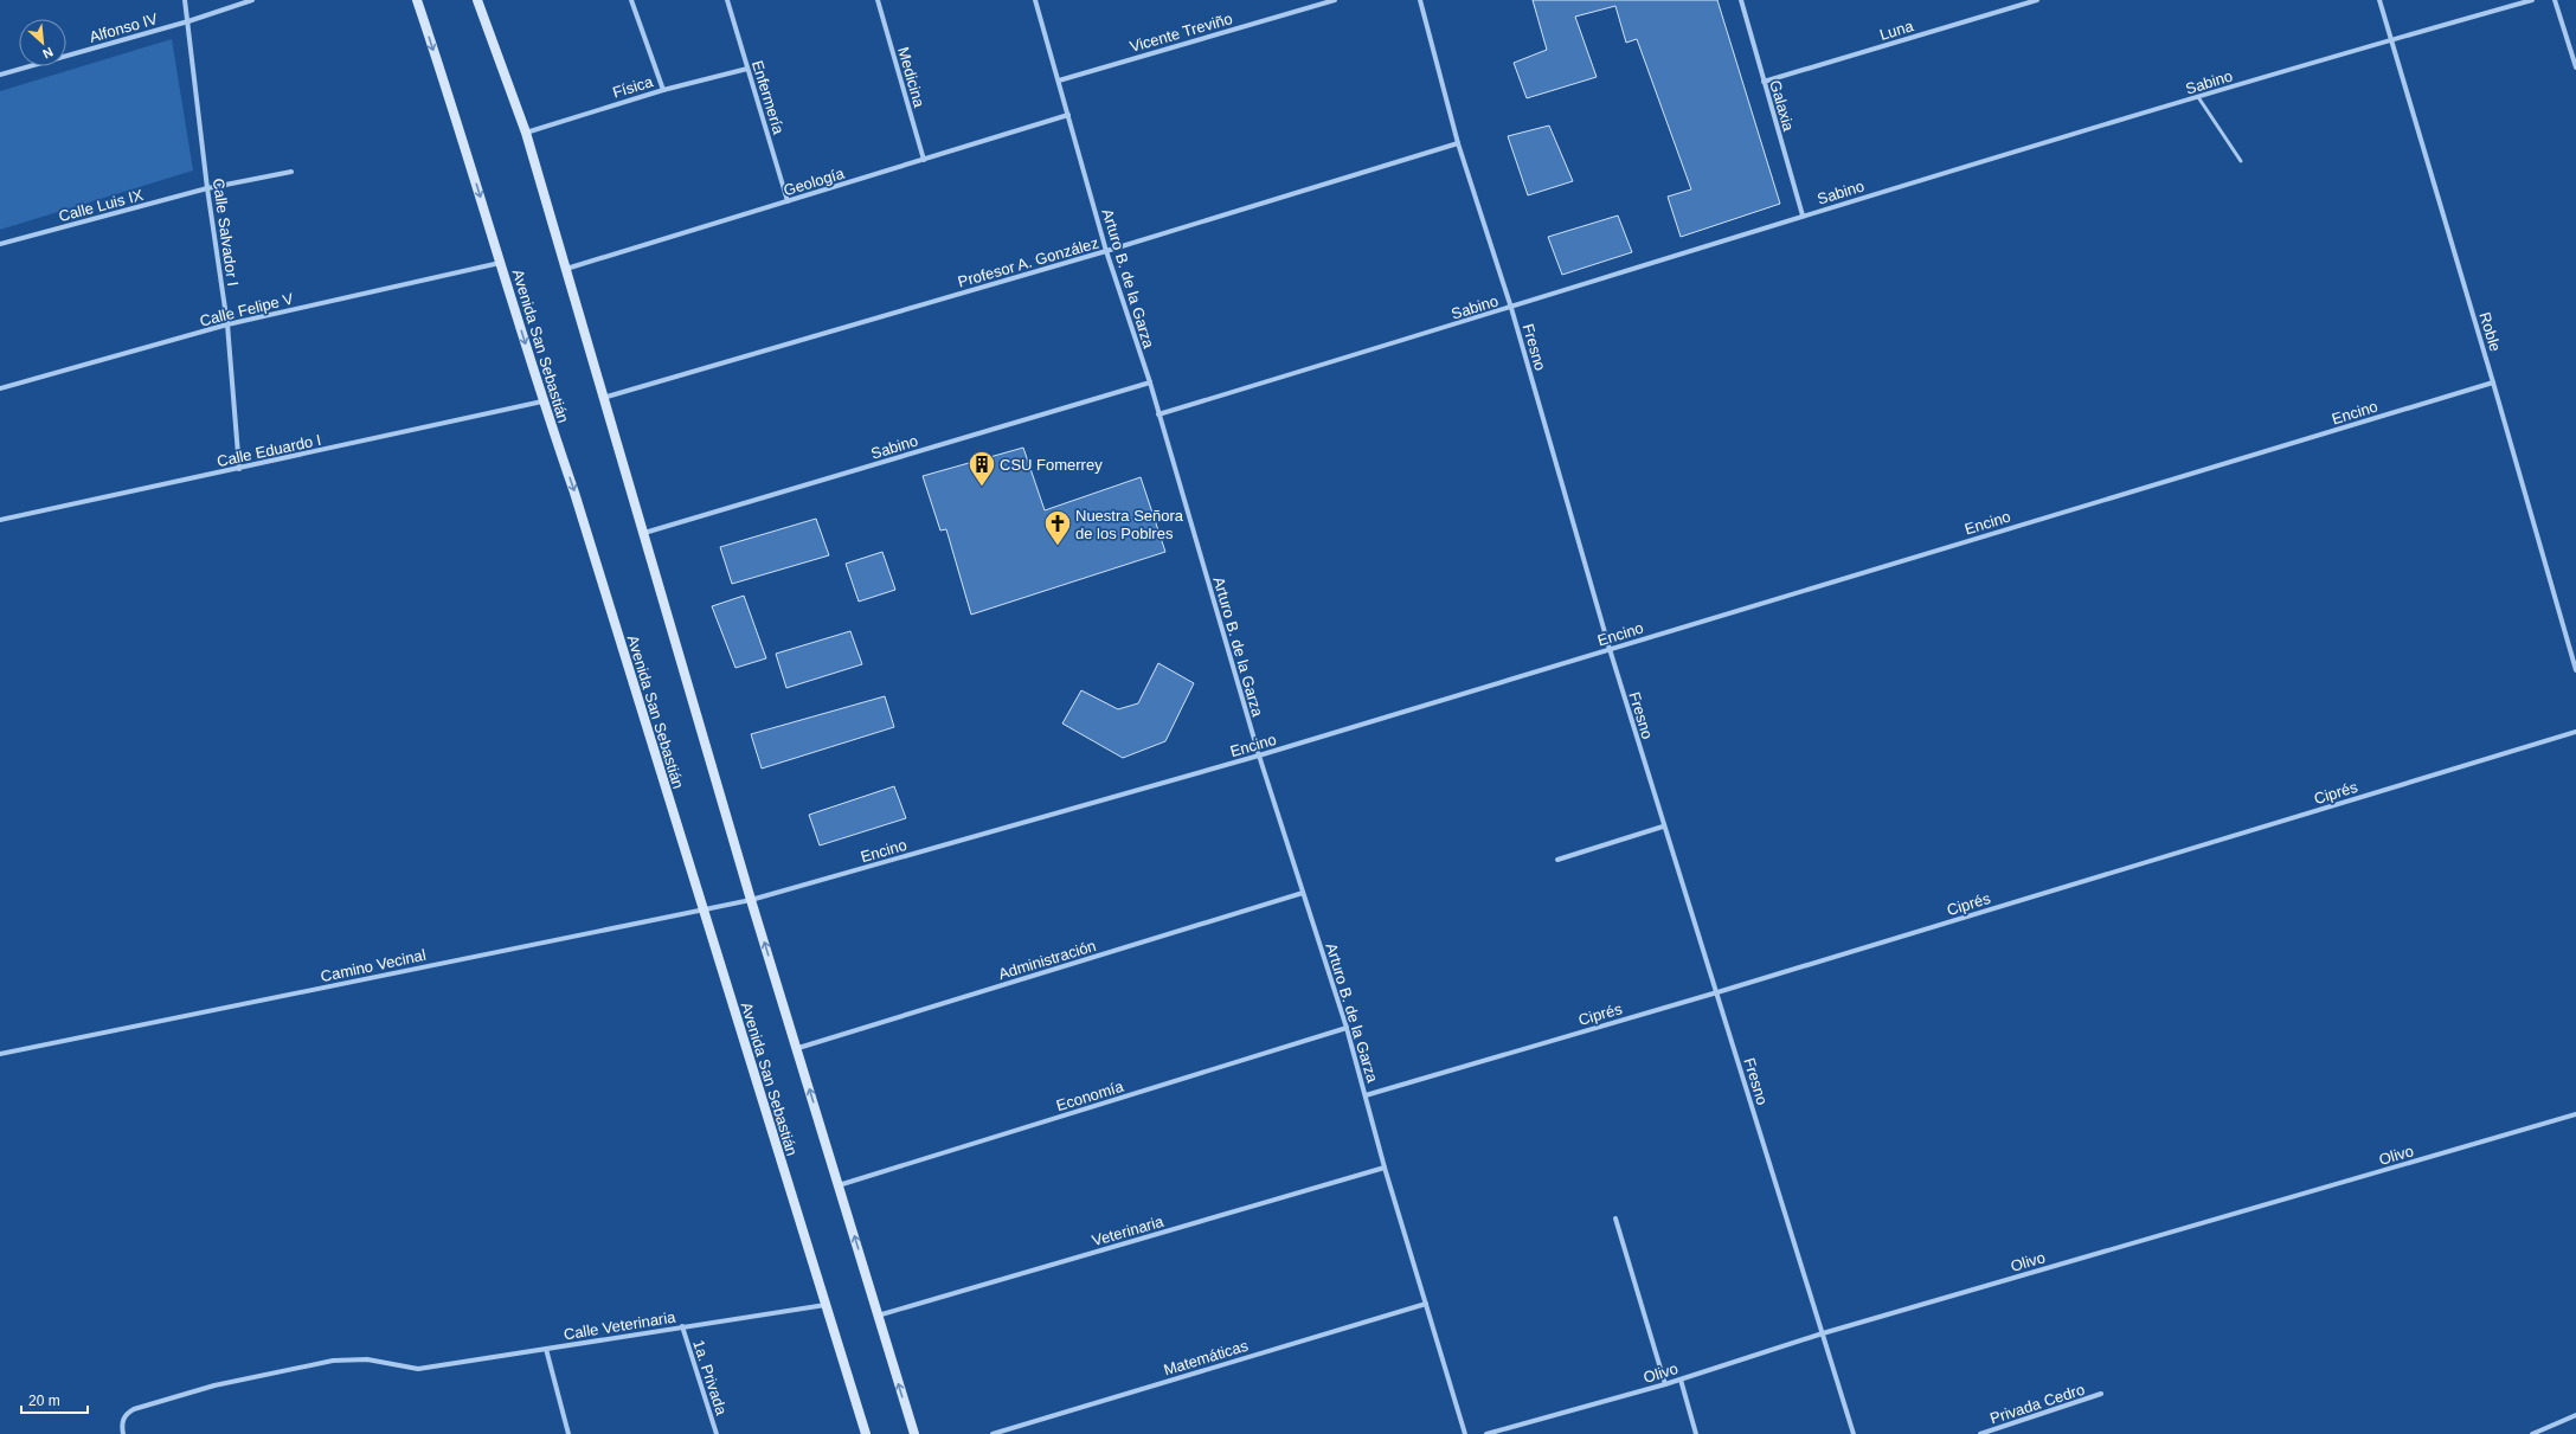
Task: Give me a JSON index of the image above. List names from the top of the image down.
{
  "streets": {
    "main road": ["Avenida San Sebastián"],
    "street": [
      "Alfonso IV",
      "Luna",
      "Vicente Treviño",
      "Medicina",
      "Sabino",
      "Física",
      "Enfermería",
      "Galaxia",
      "Geología",
      "Calle Luis IX",
      "Calle Salvador I",
      "Profesor A. González",
      "Arturo B. de la Garza",
      "Calle Felipe V",
      "Roble",
      "Fresno",
      "Encino",
      "Calle Eduardo I",
      "Ciprés",
      "Administración",
      "Camino Vecinal",
      "Economía",
      "Olivo",
      "Veterinaria",
      "Calle Veterinaria",
      "Matemáticas",
      "1a. Privada",
      "Privada Cedro"
    ]
  },
  "crossings": [
    ["Alfonso IV", "Calle Salvador I"],
    ["Luna", "Galaxia"],
    ["Vicente Treviño", "Arturo B. de la Garza"],
    ["Medicina", "Geología"],
    ["Sabino", "Galaxia"],
    ["Sabino", "Arturo B. de la Garza"],
    ["Sabino", "Roble"],
    ["Sabino", "Fresno"],
    ["Física", "Enfermería"],
    ["Enfermería", "Geología"],
    ["Geología", "Arturo B. de la Garza"],
    ["Calle Luis IX", "Calle Salvador I"],
    ["Calle Salvador I", "Calle Felipe V"],
    ["Calle Salvador I", "Calle Eduardo I"],
    ["Profesor A. González", "Arturo B. de la Garza"],
    ["Profesor A. González", "Fresno"],
    ["Arturo B. de la Garza", "Encino"],
    ["Arturo B. de la Garza", "Ciprés"],
    ["Arturo B. de la Garza", "Administración"],
    ["Arturo B. de la Garza", "Economía"],
    ["Arturo B. de la Garza", "Veterinaria"],
    ["Arturo B. de la Garza", "Matemáticas"],
    ["Calle Felipe V", "Avenida San Sebastián"],
    ["Roble", "Encino"],
    ["Avenida San Sebastián", "Calle Eduardo I"],
    ["Avenida San Sebastián", "Camino Vecinal"],
    ["Avenida San Sebastián", "Calle Veterinaria"],
    ["Fresno", "Encino"],
    ["Fresno", "Ciprés"],
    ["Fresno", "Olivo"],
    ["Encino", "Camino Vecinal"],
    ["Calle Veterinaria", "1a. Privada"]
  ],
  "places": {
    "building": ["CSU Fomerrey"],
    "church": ["Nuestra Señora de los Poblres"]
  },
  "scale_bar": "20 m",
  "north": "bottom right"
}
